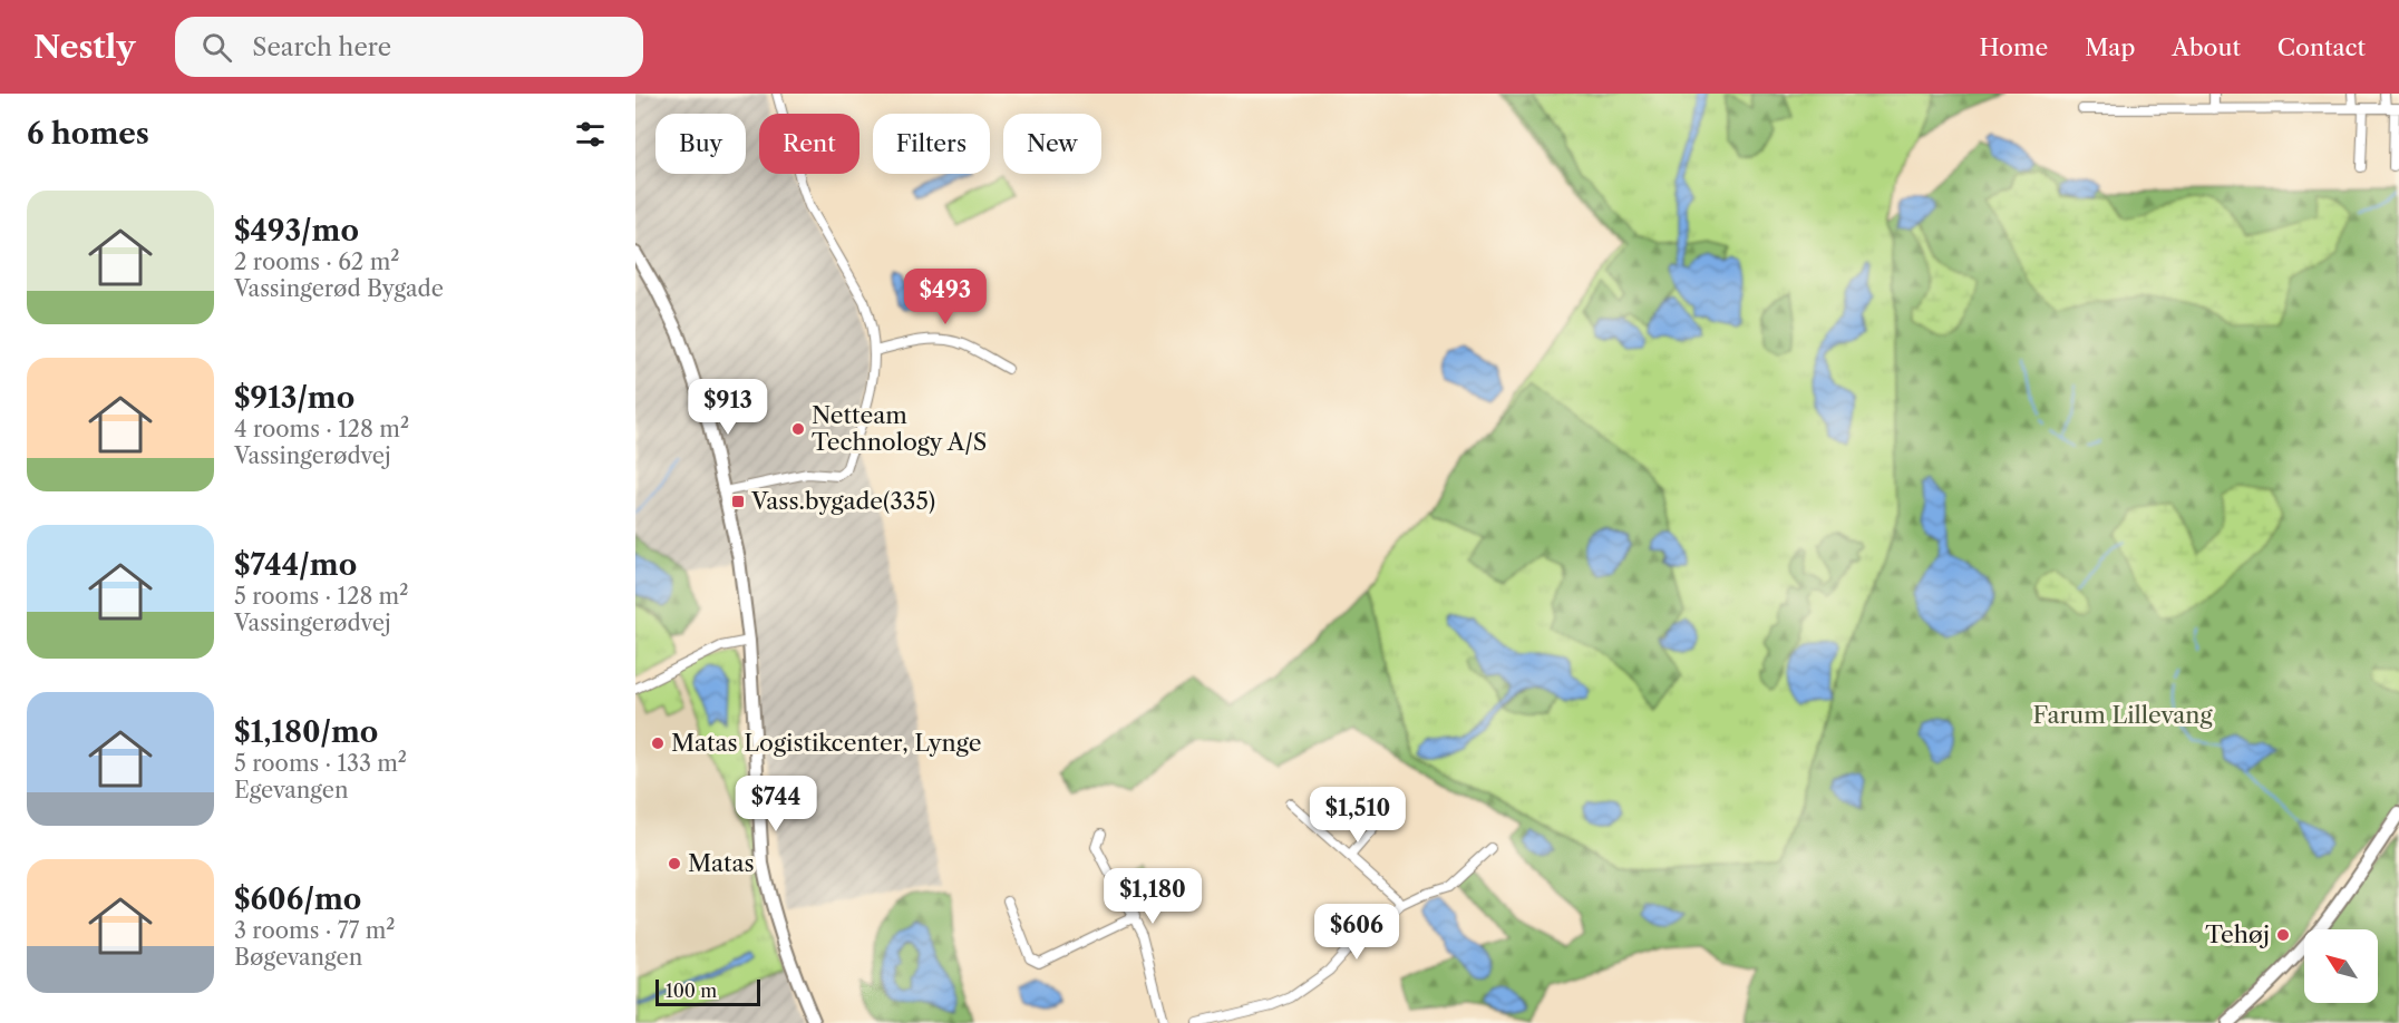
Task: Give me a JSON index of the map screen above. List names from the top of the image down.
{
  "parks": ["Farum Lillevang"],
  "places": {
    "other": [
      "Netteam Technology A/S",
      "Matas Logistikcenter, Lynge",
      "Matas",
      "Tehøj"
    ],
    "transit": ["Vass.bygade(335)"]
  },
  "scale_bar": "100 m",
  "north": "top left",
  "page": {
    "header": "Nestly",
    "search": "Search here",
    "nav": [
      "Home",
      "Map",
      "About",
      "Contact"
    ],
    "heading": "6 homes",
    "chip": [
      "Buy",
      "Rent",
      "Filters",
      "New"
    ],
    "list": [
      {
        "name": "$493/mo",
        "note": "2 rooms · 62 m² · Vassingerød Bygade"
      },
      {
        "name": "$913/mo",
        "note": "4 rooms · 128 m² · Vassingerødvej"
      },
      {
        "name": "$744/mo",
        "note": "5 rooms · 128 m² · Vassingerødvej"
      },
      {
        "name": "$1,180/mo",
        "note": "5 rooms · 133 m² · Egevangen"
      },
      {
        "name": "$606/mo",
        "note": "3 rooms · 77 m² · Bøgevangen"
      }
    ],
    "price": [
      "$493",
      "$913",
      "$744",
      "$1,510",
      "$1,180",
      "$606"
    ],
    "scale": "100 m"
  }
}
